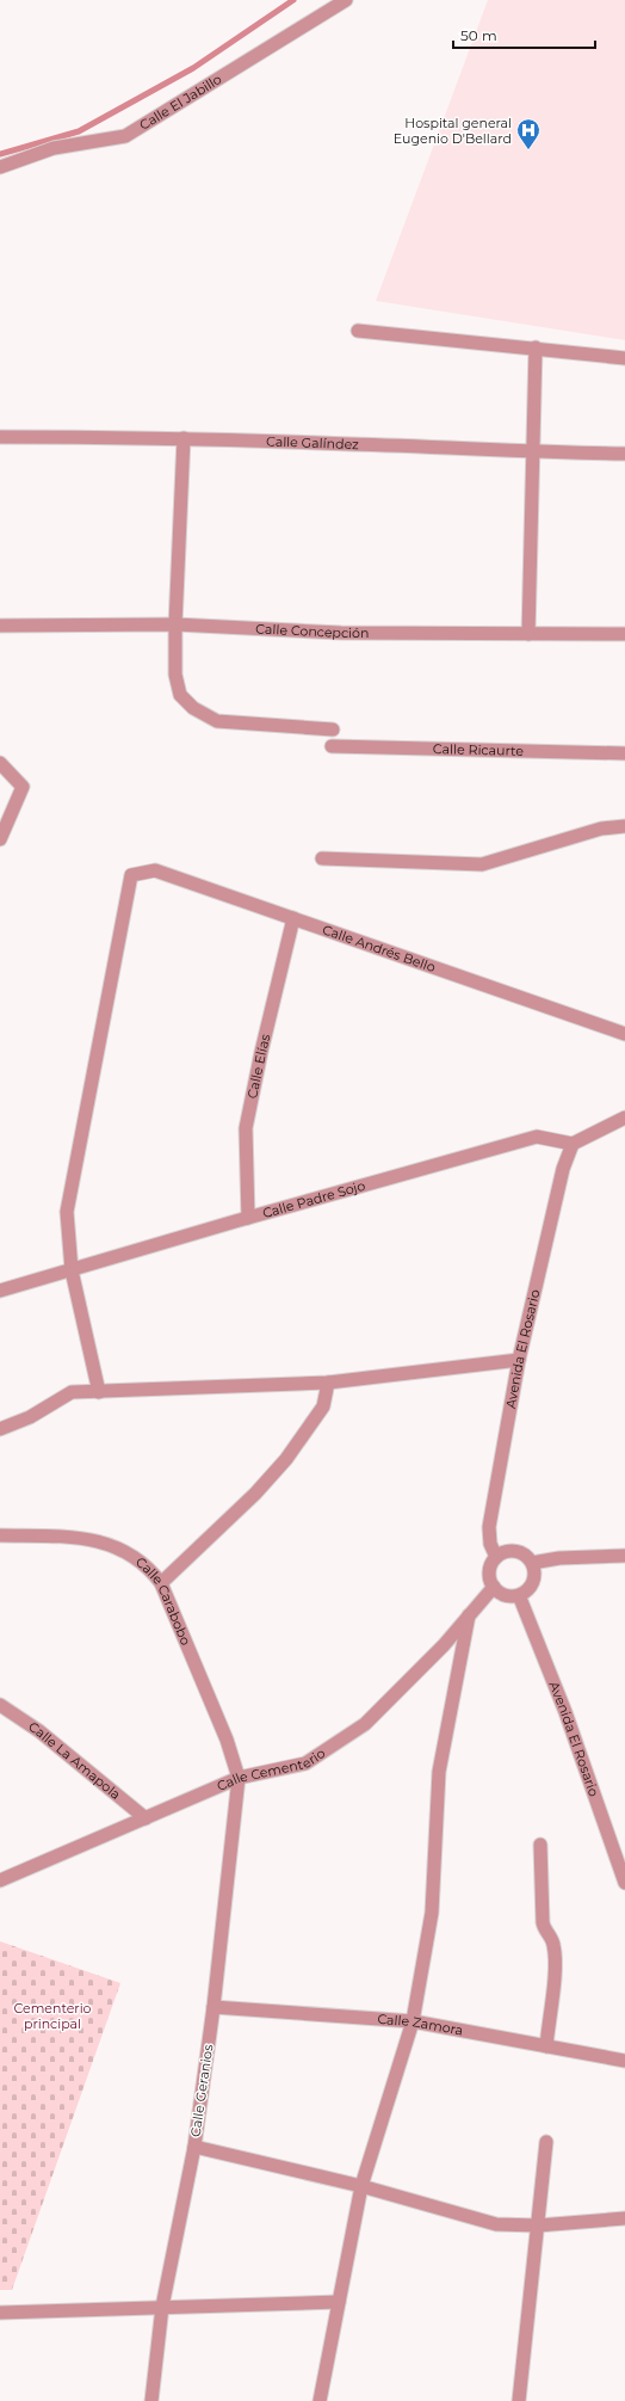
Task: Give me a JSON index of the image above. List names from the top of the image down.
{
  "streets": {
    "street": [
      "Calle El Jabillo",
      "Calle Galíndez",
      "Calle Concepción",
      "Calle Ricaurte",
      "Calle Andrés Bello",
      "Calle Elías",
      "Calle Padre Sojo",
      "Avenida El Rosario",
      "Calle Carabobo",
      "Calle La Amapola",
      "Calle Cementerio",
      "Calle Zamora",
      "Calle Geranios"
    ]
  },
  "crossings": [
    ["Calle Andrés Bello", "Calle Elías"],
    ["Calle Andrés Bello", "Calle Padre Sojo"],
    ["Calle Elías", "Calle Padre Sojo"],
    ["Calle Padre Sojo", "Avenida El Rosario"],
    ["Avenida El Rosario", "Calle Cementerio"],
    ["Calle Carabobo", "Calle Cementerio"],
    ["Calle Carabobo", "Calle Geranios"],
    ["Calle La Amapola", "Calle Cementerio"],
    ["Calle Cementerio", "Calle Geranios"],
    ["Calle Zamora", "Calle Geranios"]
  ],
  "parks": ["Cementerio principal"],
  "places": {
    "hospital": ["Hospital general Eugenio D'Bellard"]
  },
  "scale_bar": "50 m"
}
